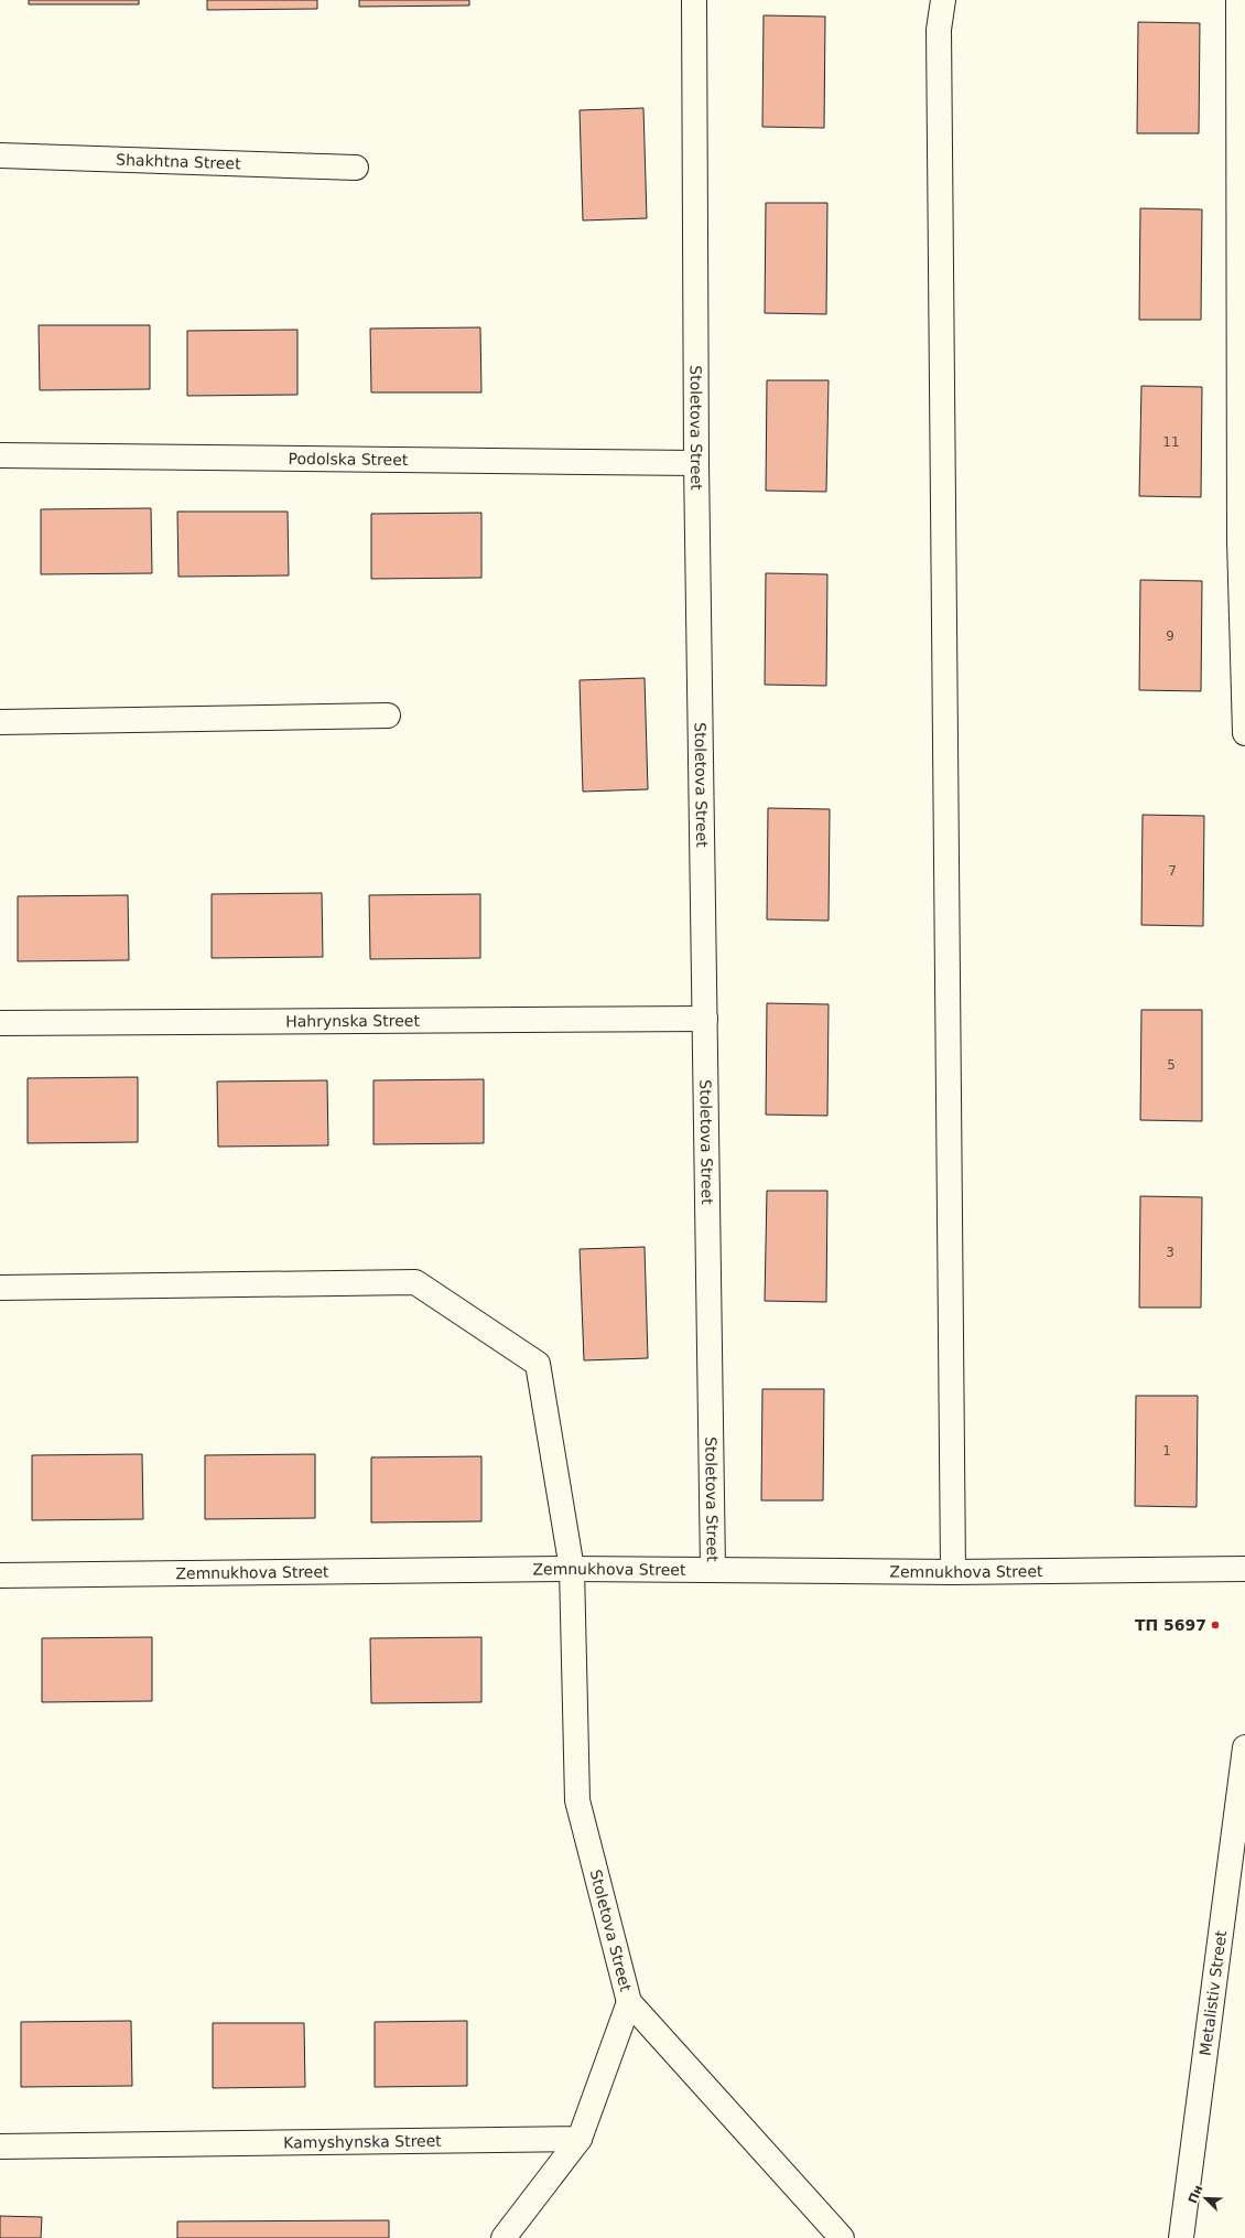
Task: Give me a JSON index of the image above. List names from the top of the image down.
{
  "streets": {
    "street": [
      "Shakhtna Street",
      "Stoletova Street",
      "Podolska Street",
      "Hahrynska Street",
      "Zemnukhova Street",
      "Metalistiv Street",
      "Kamyshynska Street"
    ]
  },
  "crossings": [
    ["Stoletova Street", "Podolska Street"],
    ["Stoletova Street", "Hahrynska Street"],
    ["Stoletova Street", "Zemnukhova Street"]
  ],
  "places": ["ТП 5697"],
  "house_numbers": [
    "11",
    "9",
    "7",
    "5",
    "3",
    "1"
  ],
  "north": "top left"
}
